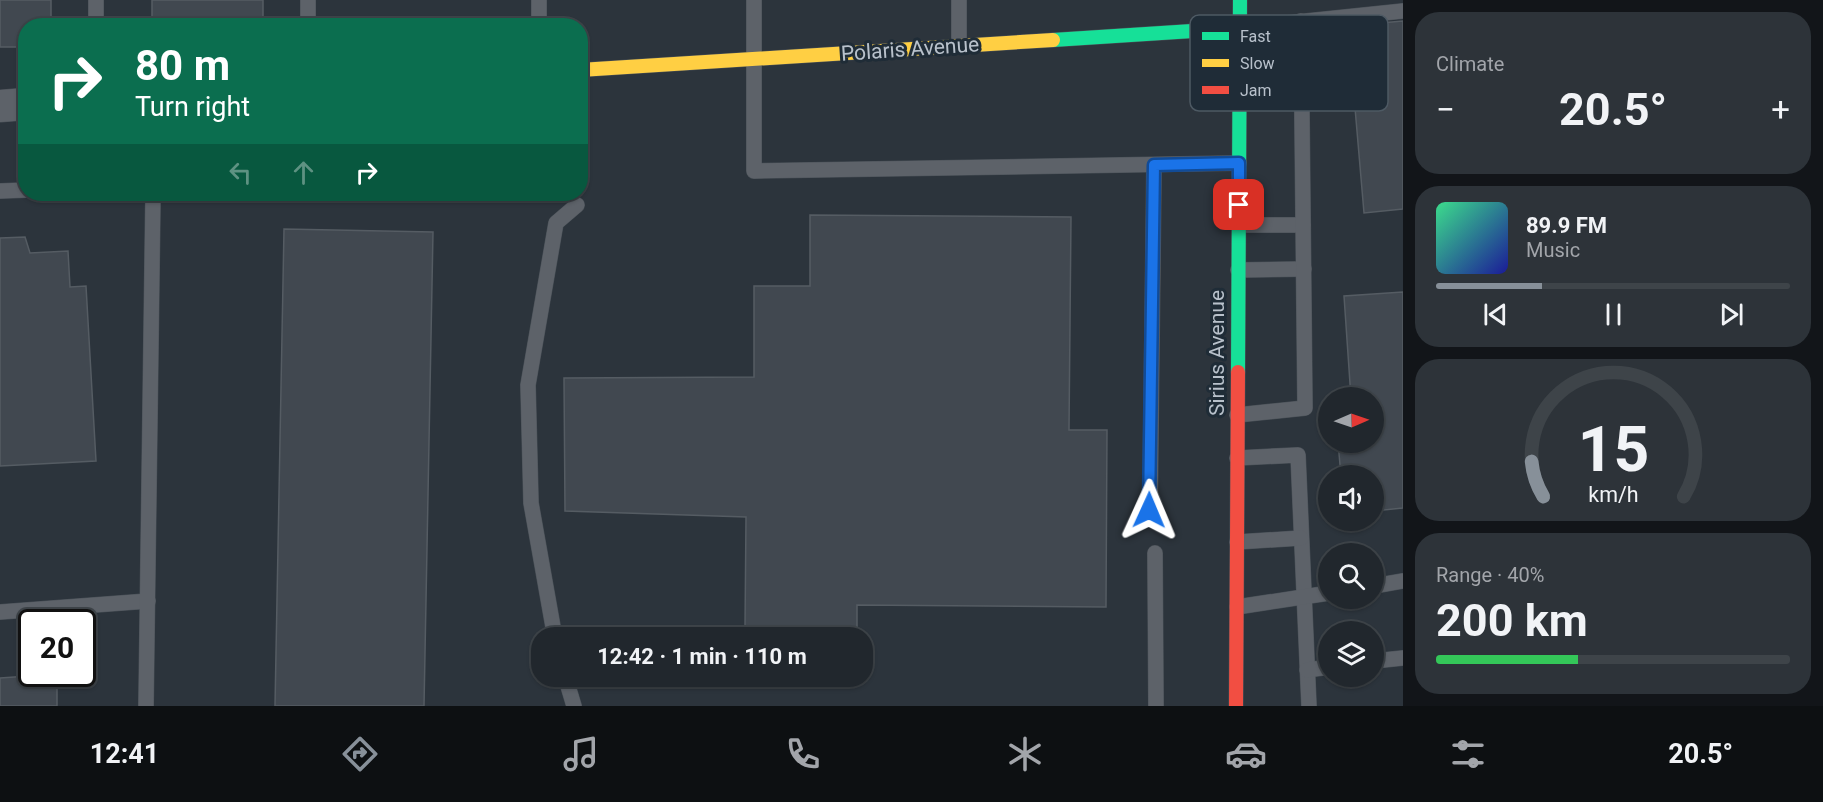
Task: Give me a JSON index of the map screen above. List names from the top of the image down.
{
  "streets": {
    "street": ["Polaris Avenue", "Sirius Avenue"]
  },
  "legend": ["Fast", "Slow", "Jam"],
  "north": "right",
  "page": {
    "tile": [
      "Climate",
      ["Range · 40%", "200 km"]
    ],
    "turn": ["80 m", "Turn right"],
    "heat": ["−", "20.5°", "+"],
    "song": ["89.9 FM", "Music"],
    "limit": "20",
    "trip": "12:42 · 1 min · 110 m",
    "tabs": ["12:41", "20.5°"],
    "gauge": ["15", "km/h"]
  }
}
